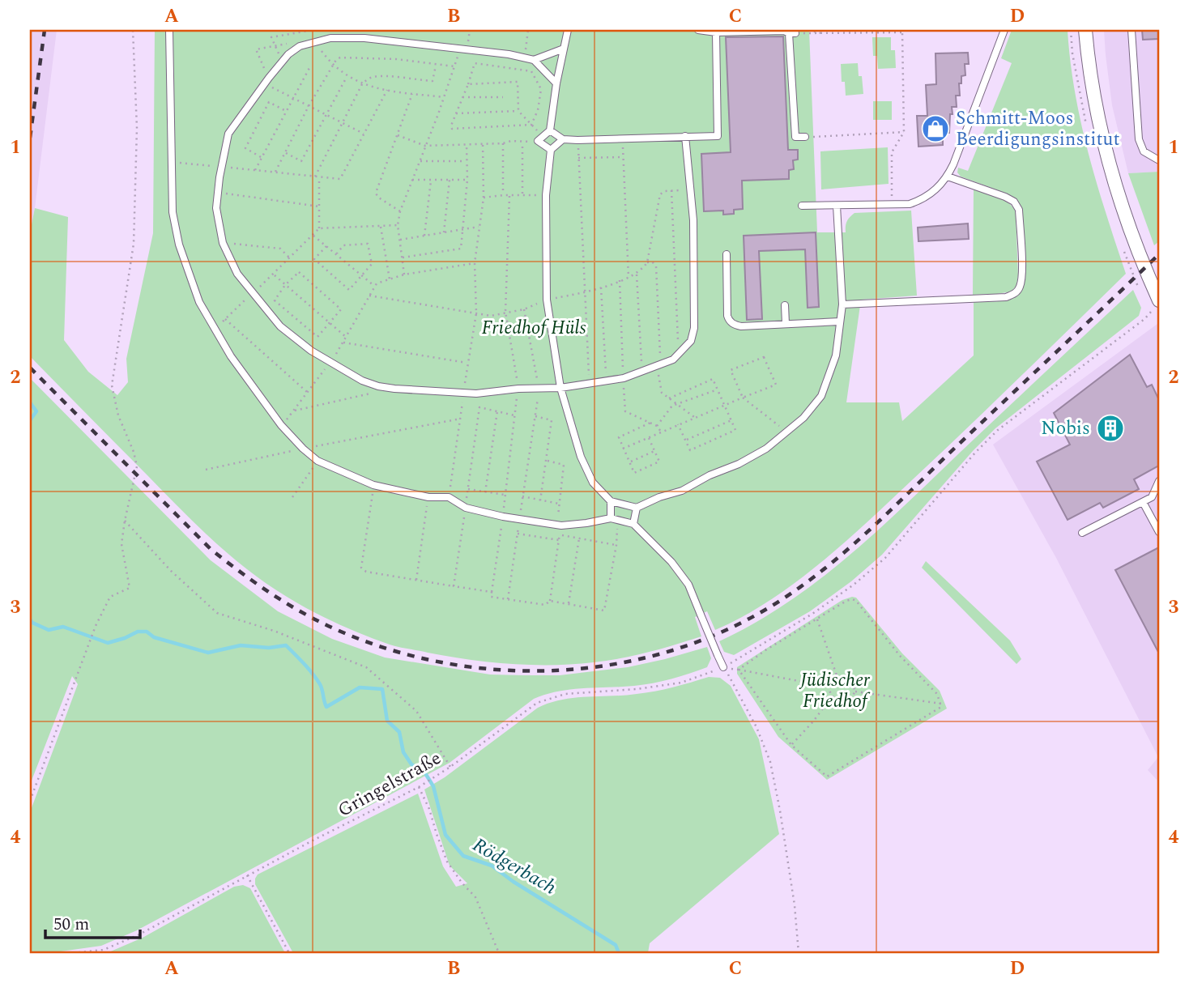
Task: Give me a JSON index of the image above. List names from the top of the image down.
{
  "streets": {
    "path": ["Gringelstraße"]
  },
  "water": ["Rödgerbach"],
  "parks": ["Friedhof Hüls", "Jüdischer Friedhof"],
  "places": {
    "shop": ["Schmitt-Moos Beerdigungsinstitut"],
    "building": ["Nobis"]
  },
  "scale_bar": "50 m",
  "grid": {
    "columns": [
      "A",
      "B",
      "C",
      "D"
    ],
    "rows": [
      "1",
      "2",
      "3",
      "4"
    ]
  }
}
